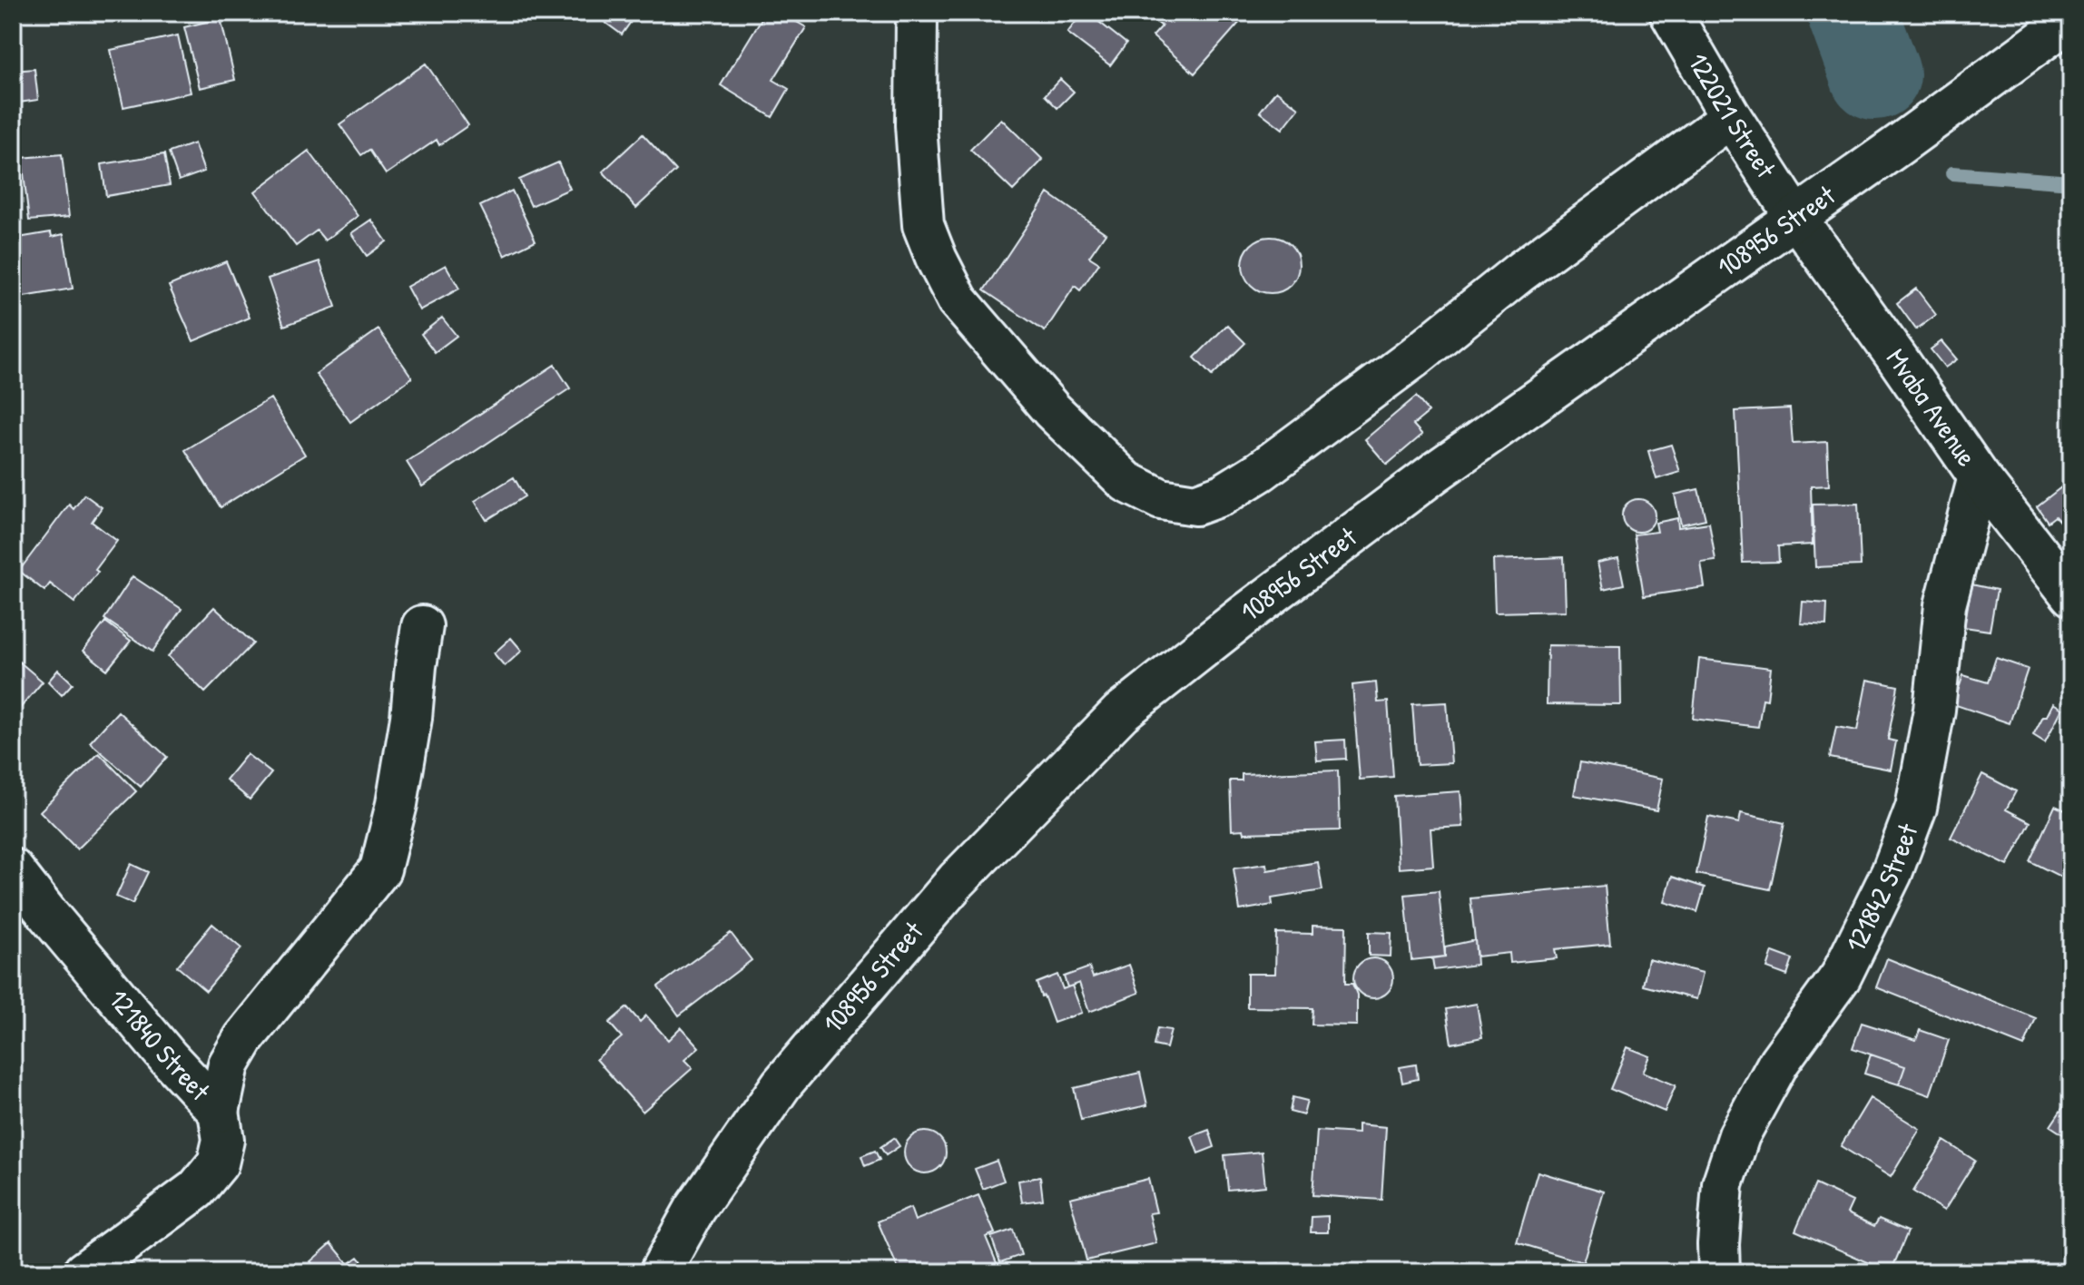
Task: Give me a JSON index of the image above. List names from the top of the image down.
{
  "streets": {
    "street": [
      "122021 Street",
      "108956 Street",
      "Mvaba Avenue",
      "121842 Street",
      "121840 Street"
    ]
  },
  "crossings": [
    ["122021 Street", "108956 Street"],
    ["122021 Street", "Mvaba Avenue"],
    ["108956 Street", "Mvaba Avenue"],
    ["Mvaba Avenue", "121842 Street"]
  ]
}
